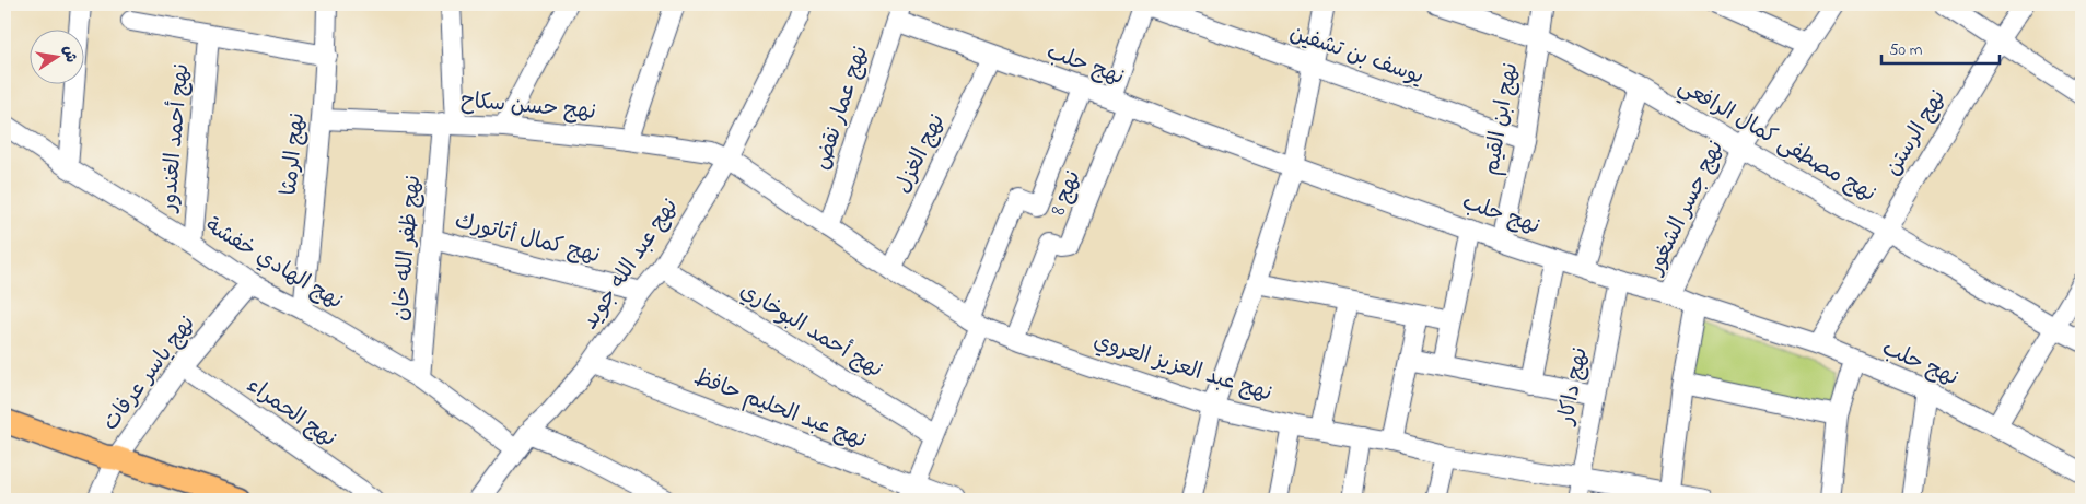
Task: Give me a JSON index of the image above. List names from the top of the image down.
{
  "streets": {
    "street": [
      "يوسف بن تشفين",
      "نهج حلب",
      "نهج حسن سكاح",
      "نهج عمار نقض",
      "نهج ابن القيم",
      "نهج الرستن",
      "نهج أحمد الغندور",
      "نهج مصطفى كمال الرافعي",
      "نهج الرمثا",
      "نهج الغزل",
      "نهج 8",
      "نهج جسر الشغور",
      "نهج كمال أتاتورك",
      "نهج ظفر الله خان",
      "نهج الهادي خفشة",
      "نهج عبد الله جويد",
      "نهج أحمد البوخاري",
      "نهج عبد العزيز العروي",
      "نهج ياسر عرفات",
      "نهج داكار",
      "نهج عبد الحليم حافظ",
      "نهج الحمراء"
    ]
  },
  "crossings": [
    ["يوسف بن تشفين", "نهج ابن القيم"],
    ["نهج حلب", "نهج عمار نقض"],
    ["نهج حلب", "نهج ابن القيم"],
    ["نهج حلب", "نهج الرستن"],
    ["نهج حلب", "نهج الغزل"],
    ["نهج حلب", "نهج 8"],
    ["نهج حلب", "نهج جسر الشغور"],
    ["نهج حلب", "نهج داكار"],
    ["نهج حسن سكاح", "نهج الرمثا"],
    ["نهج حسن سكاح", "نهج ظفر الله خان"],
    ["نهج حسن سكاح", "نهج عبد الله جويد"],
    ["نهج حسن سكاح", "نهج عبد العزيز العروي"],
    ["نهج عمار نقض", "نهج عبد العزيز العروي"],
    ["نهج ابن القيم", "نهج مصطفى كمال الرافعي"],
    ["نهج الرستن", "نهج مصطفى كمال الرافعي"],
    ["نهج أحمد الغندور", "نهج الهادي خفشة"],
    ["نهج مصطفى كمال الرافعي", "نهج جسر الشغور"],
    ["نهج الرمثا", "نهج الهادي خفشة"],
    ["نهج الغزل", "نهج عبد العزيز العروي"],
    ["نهج 8", "نهج عبد العزيز العروي"],
    ["نهج كمال أتاتورك", "نهج ظفر الله خان"],
    ["نهج كمال أتاتورك", "نهج عبد الله جويد"],
    ["نهج ظفر الله خان", "نهج الهادي خفشة"],
    ["نهج الهادي خفشة", "نهج عبد الله جويد"],
    ["نهج الهادي خفشة", "نهج ياسر عرفات"],
    ["نهج عبد الله جويد", "نهج أحمد البوخاري"],
    ["نهج عبد الله جويد", "نهج عبد العزيز العروي"],
    ["نهج عبد الله جويد", "نهج عبد الحليم حافظ"],
    ["نهج عبد العزيز العروي", "نهج داكار"],
    ["نهج ياسر عرفات", "نهج الحمراء"]
  ],
  "scale_bar": "50 m",
  "north": "right"
}
